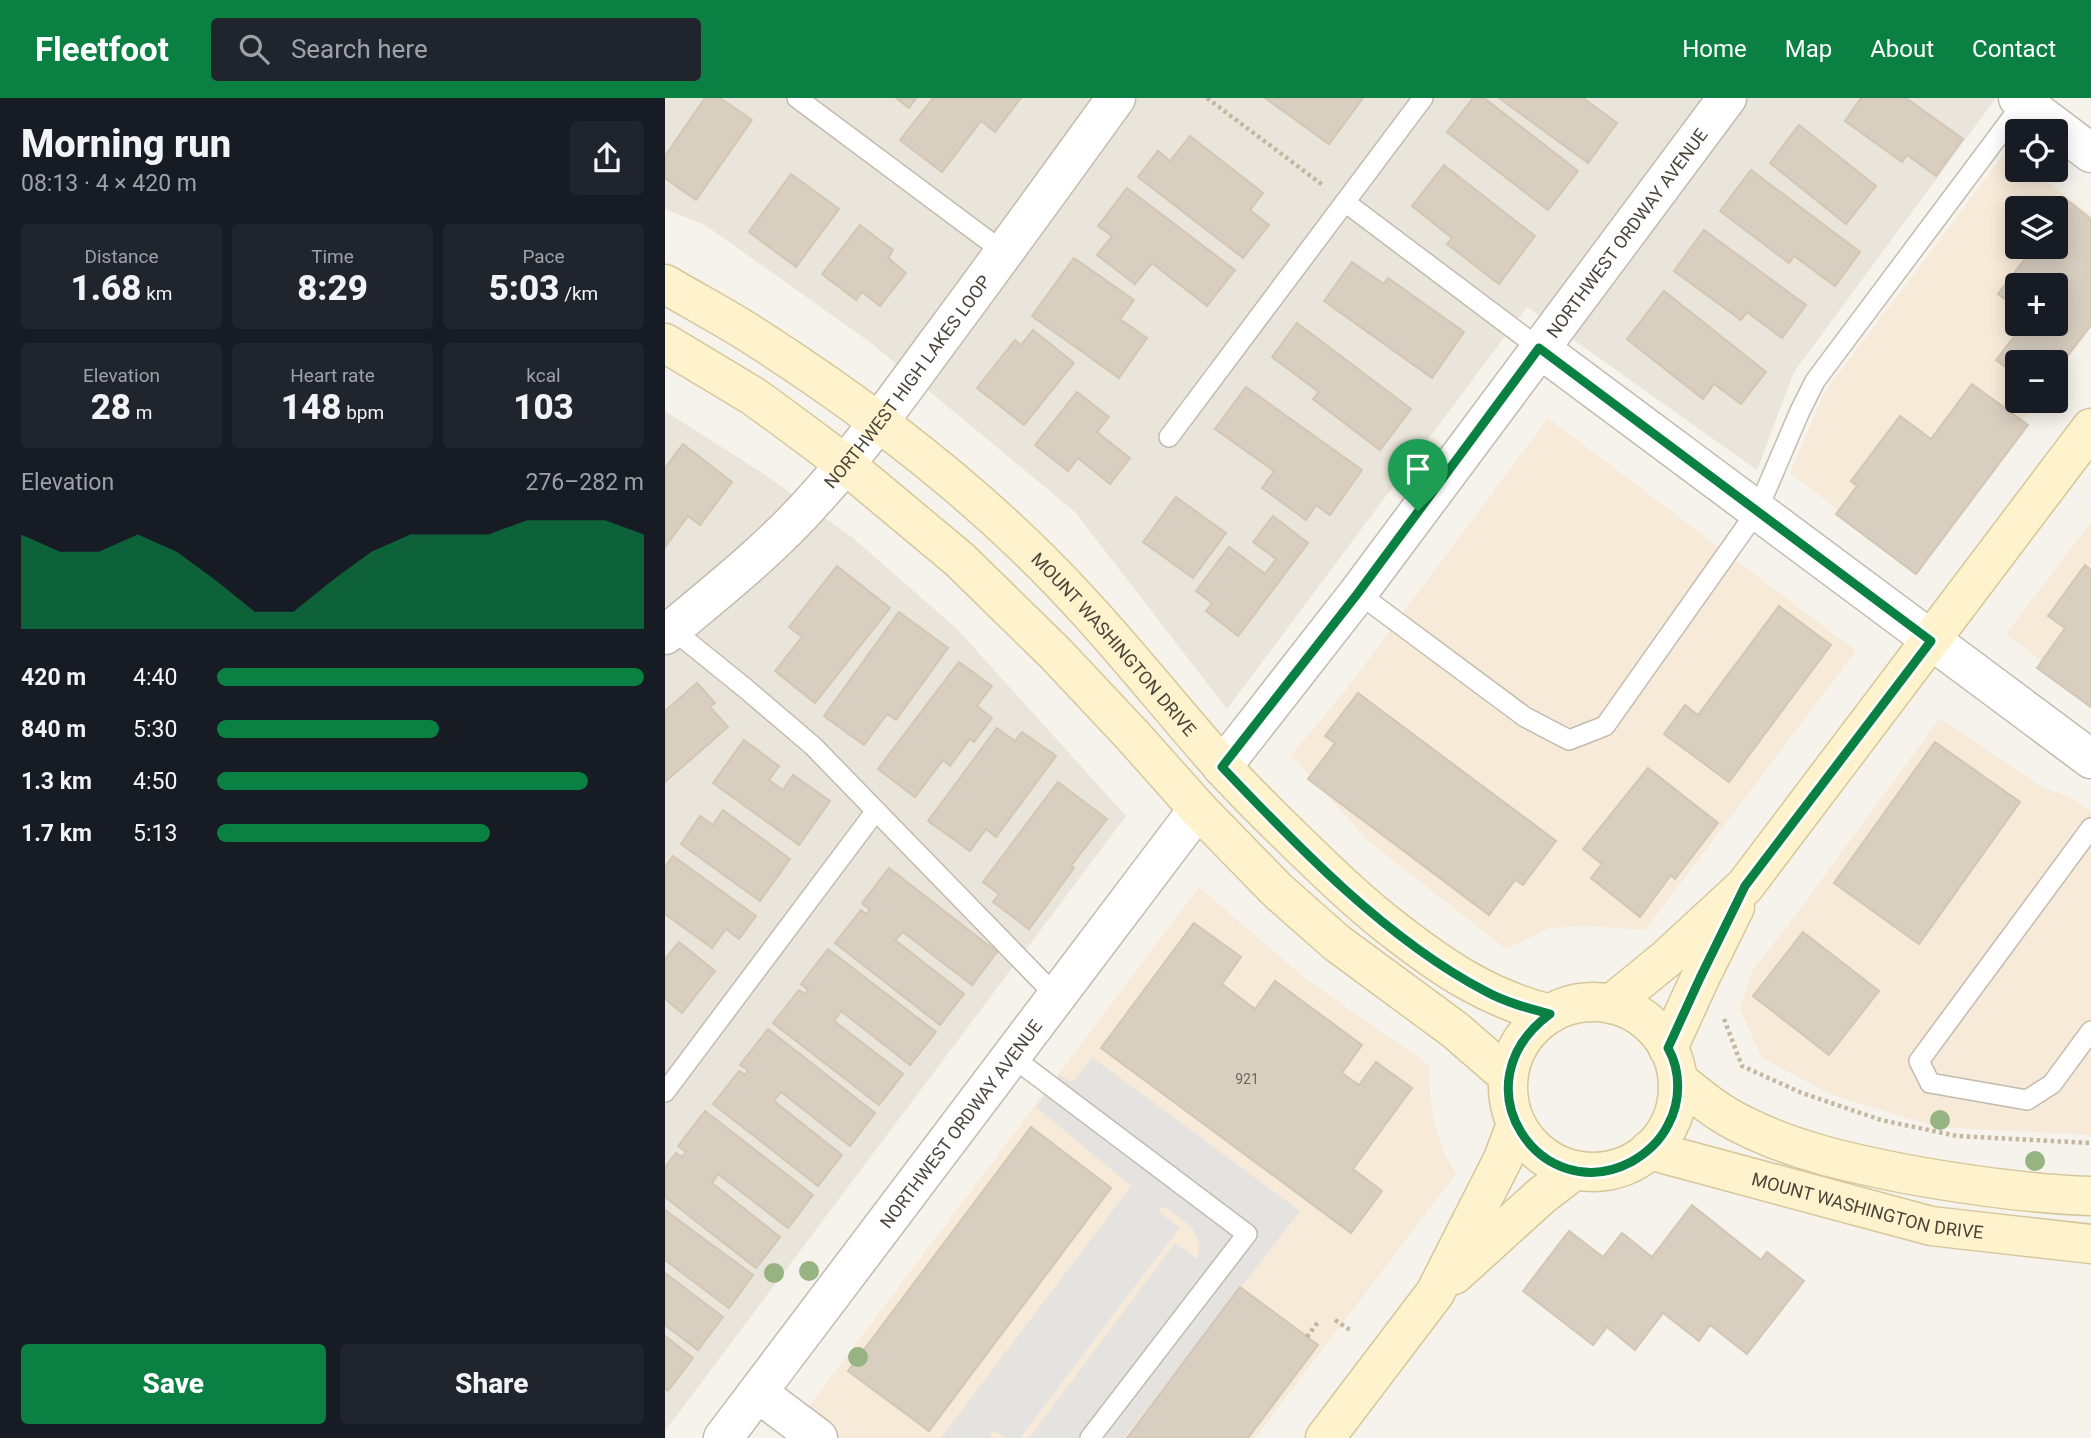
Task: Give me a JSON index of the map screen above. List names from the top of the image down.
{
  "streets": {
    "main road": ["MOUNT WASHINGTON DRIVE"],
    "street": ["NORTHWEST ORDWAY AVENUE", "NORTHWEST HIGH LAKES LOOP"]
  },
  "crossings": [
    ["NORTHWEST ORDWAY AVENUE", "MOUNT WASHINGTON DRIVE"],
    ["NORTHWEST HIGH LAKES LOOP", "MOUNT WASHINGTON DRIVE"]
  ],
  "house_numbers": ["921"],
  "page": {
    "header": "Fleetfoot",
    "search": "Search here",
    "nav": [
      "Home",
      "Map",
      "About",
      "Contact"
    ],
    "heading": ["Morning run", "08:13 · 4 × 420 m"],
    "map_buttons": ["+", "−"],
    "stats": [
      ["Distance", "1.68 km"],
      ["Time", "8:29"],
      ["Pace", "5:03 /km"],
      ["Elevation", "28 m"],
      ["Heart rate", "148 bpm"],
      ["kcal", "103"]
    ],
    "chart": ["Elevation", "276–282 m"],
    "list": [
      {
        "name": "420 m",
        "note": "4:40"
      },
      {
        "name": "840 m",
        "note": "5:30"
      },
      {
        "name": "1.3 km",
        "note": "4:50"
      },
      {
        "name": "1.7 km",
        "note": "5:13"
      }
    ],
    "buttons": ["Save", "Share"]
  }
}
